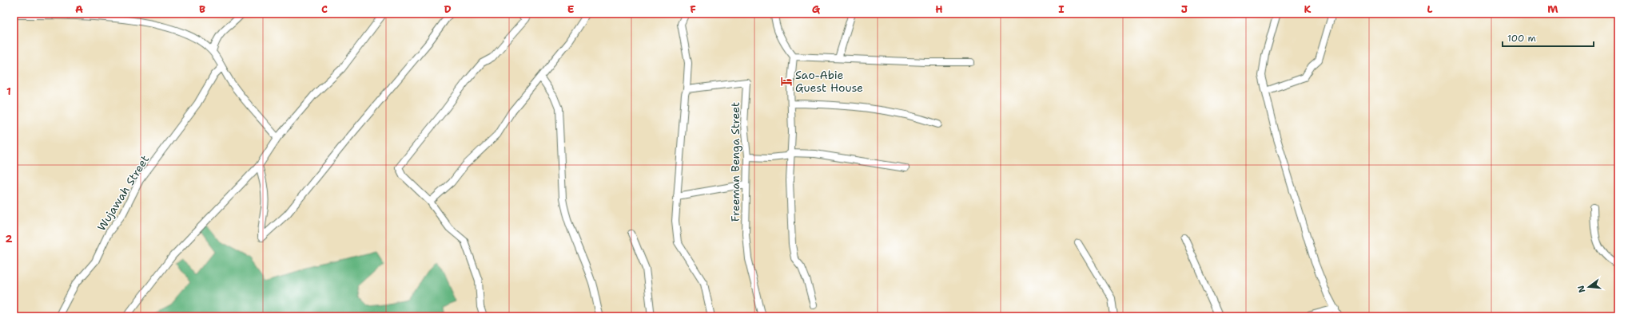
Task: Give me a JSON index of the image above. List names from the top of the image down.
{
  "streets": {
    "street": ["Freeman Benga Street", "Wujawah Street"]
  },
  "places": {
    "hotel": ["Sao-Abie Guest House"]
  },
  "scale_bar": "100 m",
  "north": "left",
  "grid": {
    "columns": [
      "A",
      "B",
      "C",
      "D",
      "E",
      "F",
      "G",
      "H",
      "I",
      "J",
      "K",
      "L",
      "M"
    ],
    "rows": ["1", "2"]
  }
}
